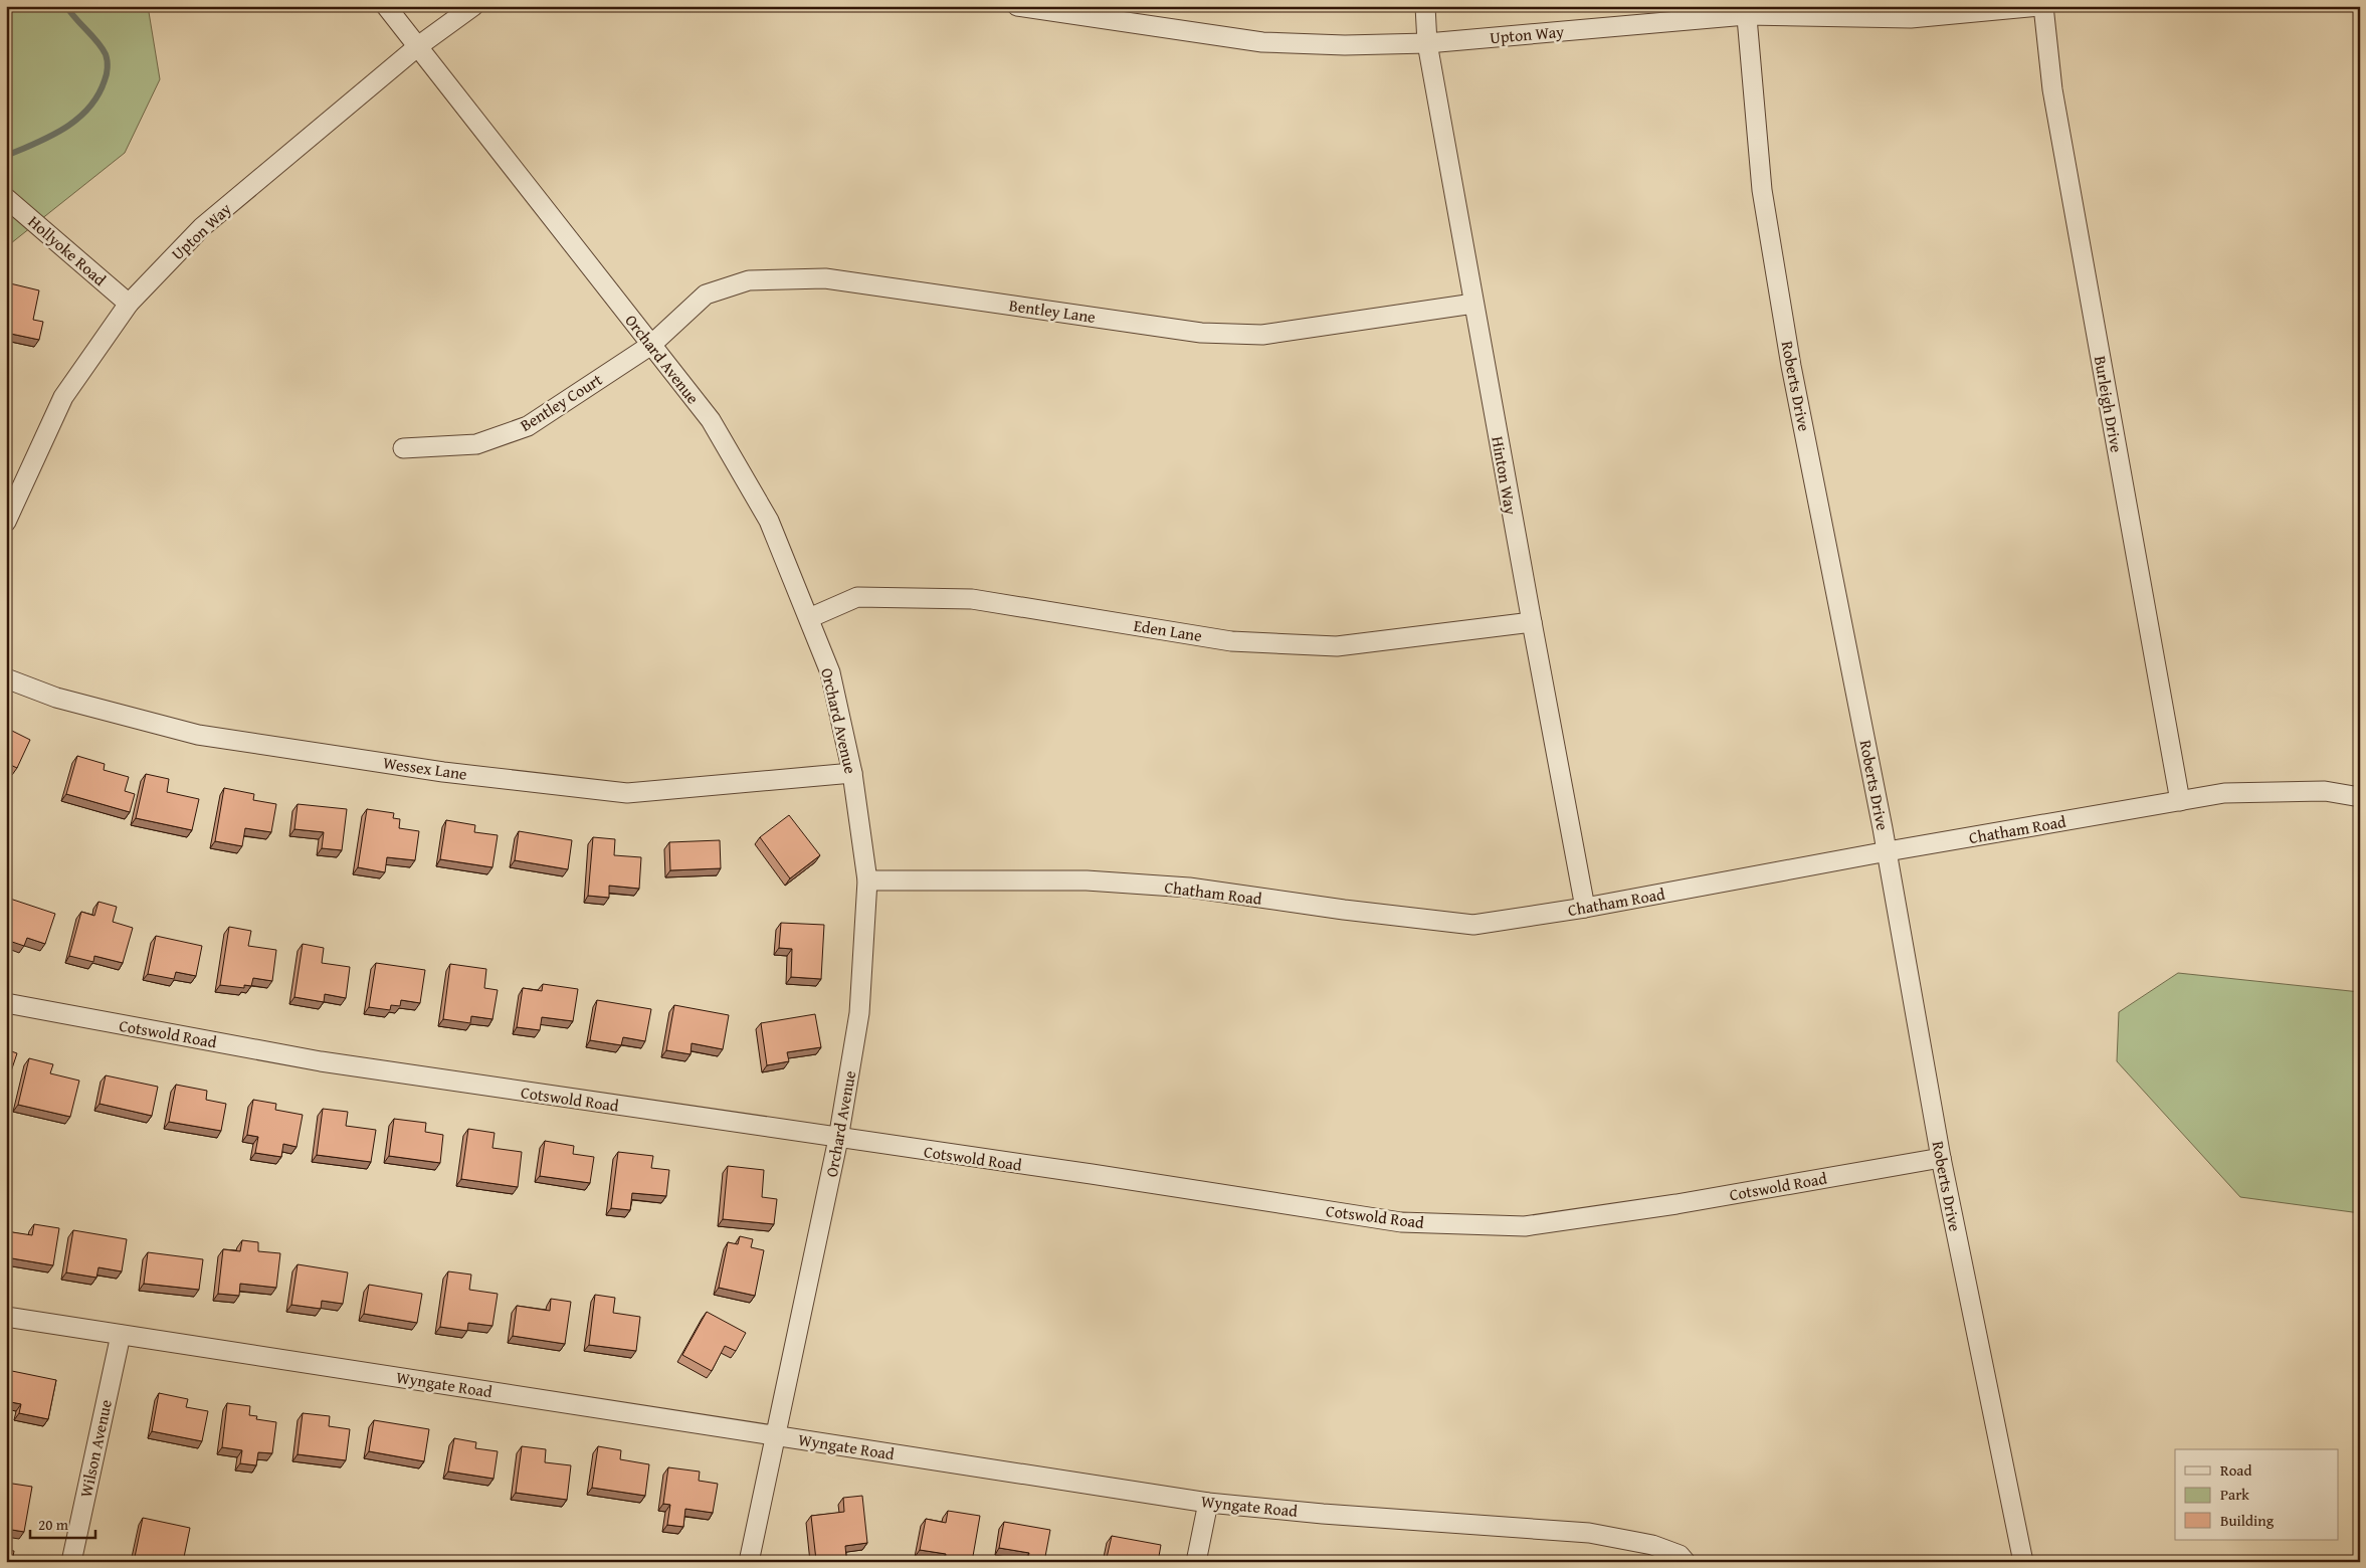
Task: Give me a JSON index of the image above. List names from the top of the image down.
{
  "streets": {
    "street": [
      "Upton Way",
      "Hollyoke Road",
      "Bentley Lane",
      "Orchard Avenue",
      "Roberts Drive",
      "Bentley Court",
      "Burleigh Drive",
      "Hinton Way",
      "Eden Lane",
      "Wessex Lane",
      "Chatham Road",
      "Cotswold Road",
      "Wyngate Road",
      "Wilson Avenue"
    ]
  },
  "crossings": [
    ["Upton Way", "Hollyoke Road"],
    ["Upton Way", "Orchard Avenue"],
    ["Upton Way", "Roberts Drive"],
    ["Upton Way", "Burleigh Drive"],
    ["Upton Way", "Hinton Way"],
    ["Bentley Lane", "Orchard Avenue"],
    ["Bentley Lane", "Bentley Court"],
    ["Bentley Lane", "Hinton Way"],
    ["Orchard Avenue", "Bentley Court"],
    ["Orchard Avenue", "Eden Lane"],
    ["Orchard Avenue", "Wessex Lane"],
    ["Orchard Avenue", "Chatham Road"],
    ["Orchard Avenue", "Cotswold Road"],
    ["Orchard Avenue", "Wyngate Road"],
    ["Roberts Drive", "Chatham Road"],
    ["Roberts Drive", "Cotswold Road"],
    ["Burleigh Drive", "Chatham Road"],
    ["Hinton Way", "Eden Lane"],
    ["Hinton Way", "Chatham Road"],
    ["Wyngate Road", "Wilson Avenue"]
  ],
  "legend": ["Road", "Park", "Building"],
  "scale_bar": "20 m"
}
